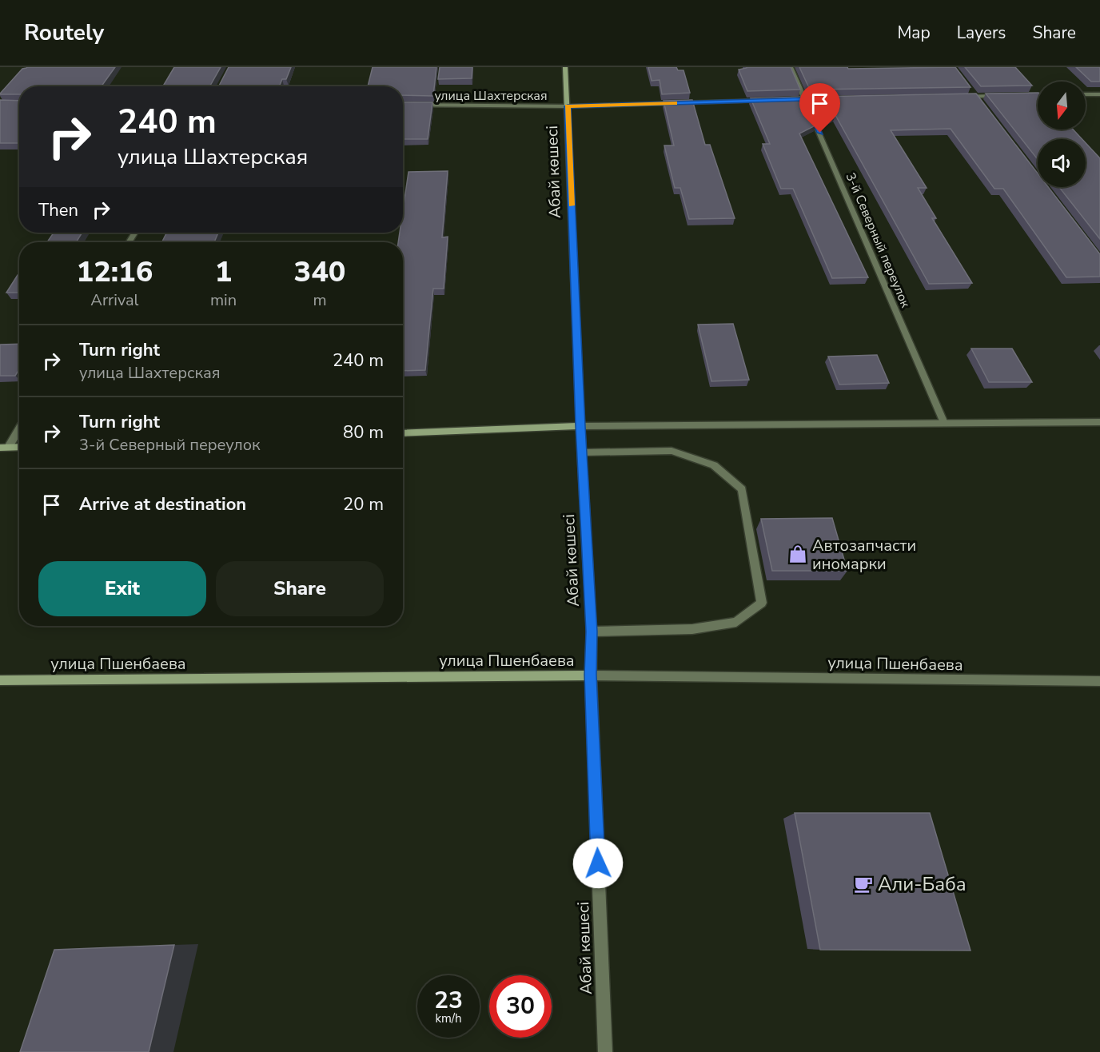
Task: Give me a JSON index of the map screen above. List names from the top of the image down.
{
  "streets": {
    "main road": ["Абай көшесі", "улица Пшенбаева"],
    "street": ["улица Шахтерская", "3-й Северный переулок"]
  },
  "crossings": [
    ["улица Шахтерская", "Абай көшесі"],
    ["Абай көшесі", "улица Пшенбаева"]
  ],
  "places": {
    "shop": ["Автозапчасти иномарки"],
    "cafe": ["Али-Баба"]
  },
  "north": "bottom",
  "page": {
    "header": "Routely",
    "nav": ["Map", "Layers", "Share"],
    "turn": ["240 m", "улица Шахтерская"],
    "then": "Then",
    "eta": [
      "12:16",
      "Arrival",
      "1",
      "min",
      "340",
      "m"
    ],
    "list": [
      {
        "name": "Turn right",
        "note": "улица Шахтерская",
        "value": "240 m"
      },
      {
        "name": "Turn right",
        "note": "3-й Северный переулок",
        "value": "80 m"
      },
      {
        "name": "Arrive at destination",
        "value": "20 m"
      }
    ],
    "buttons": ["Exit", "Share"],
    "speed": "23 km/h",
    "limit": "30"
  }
}
